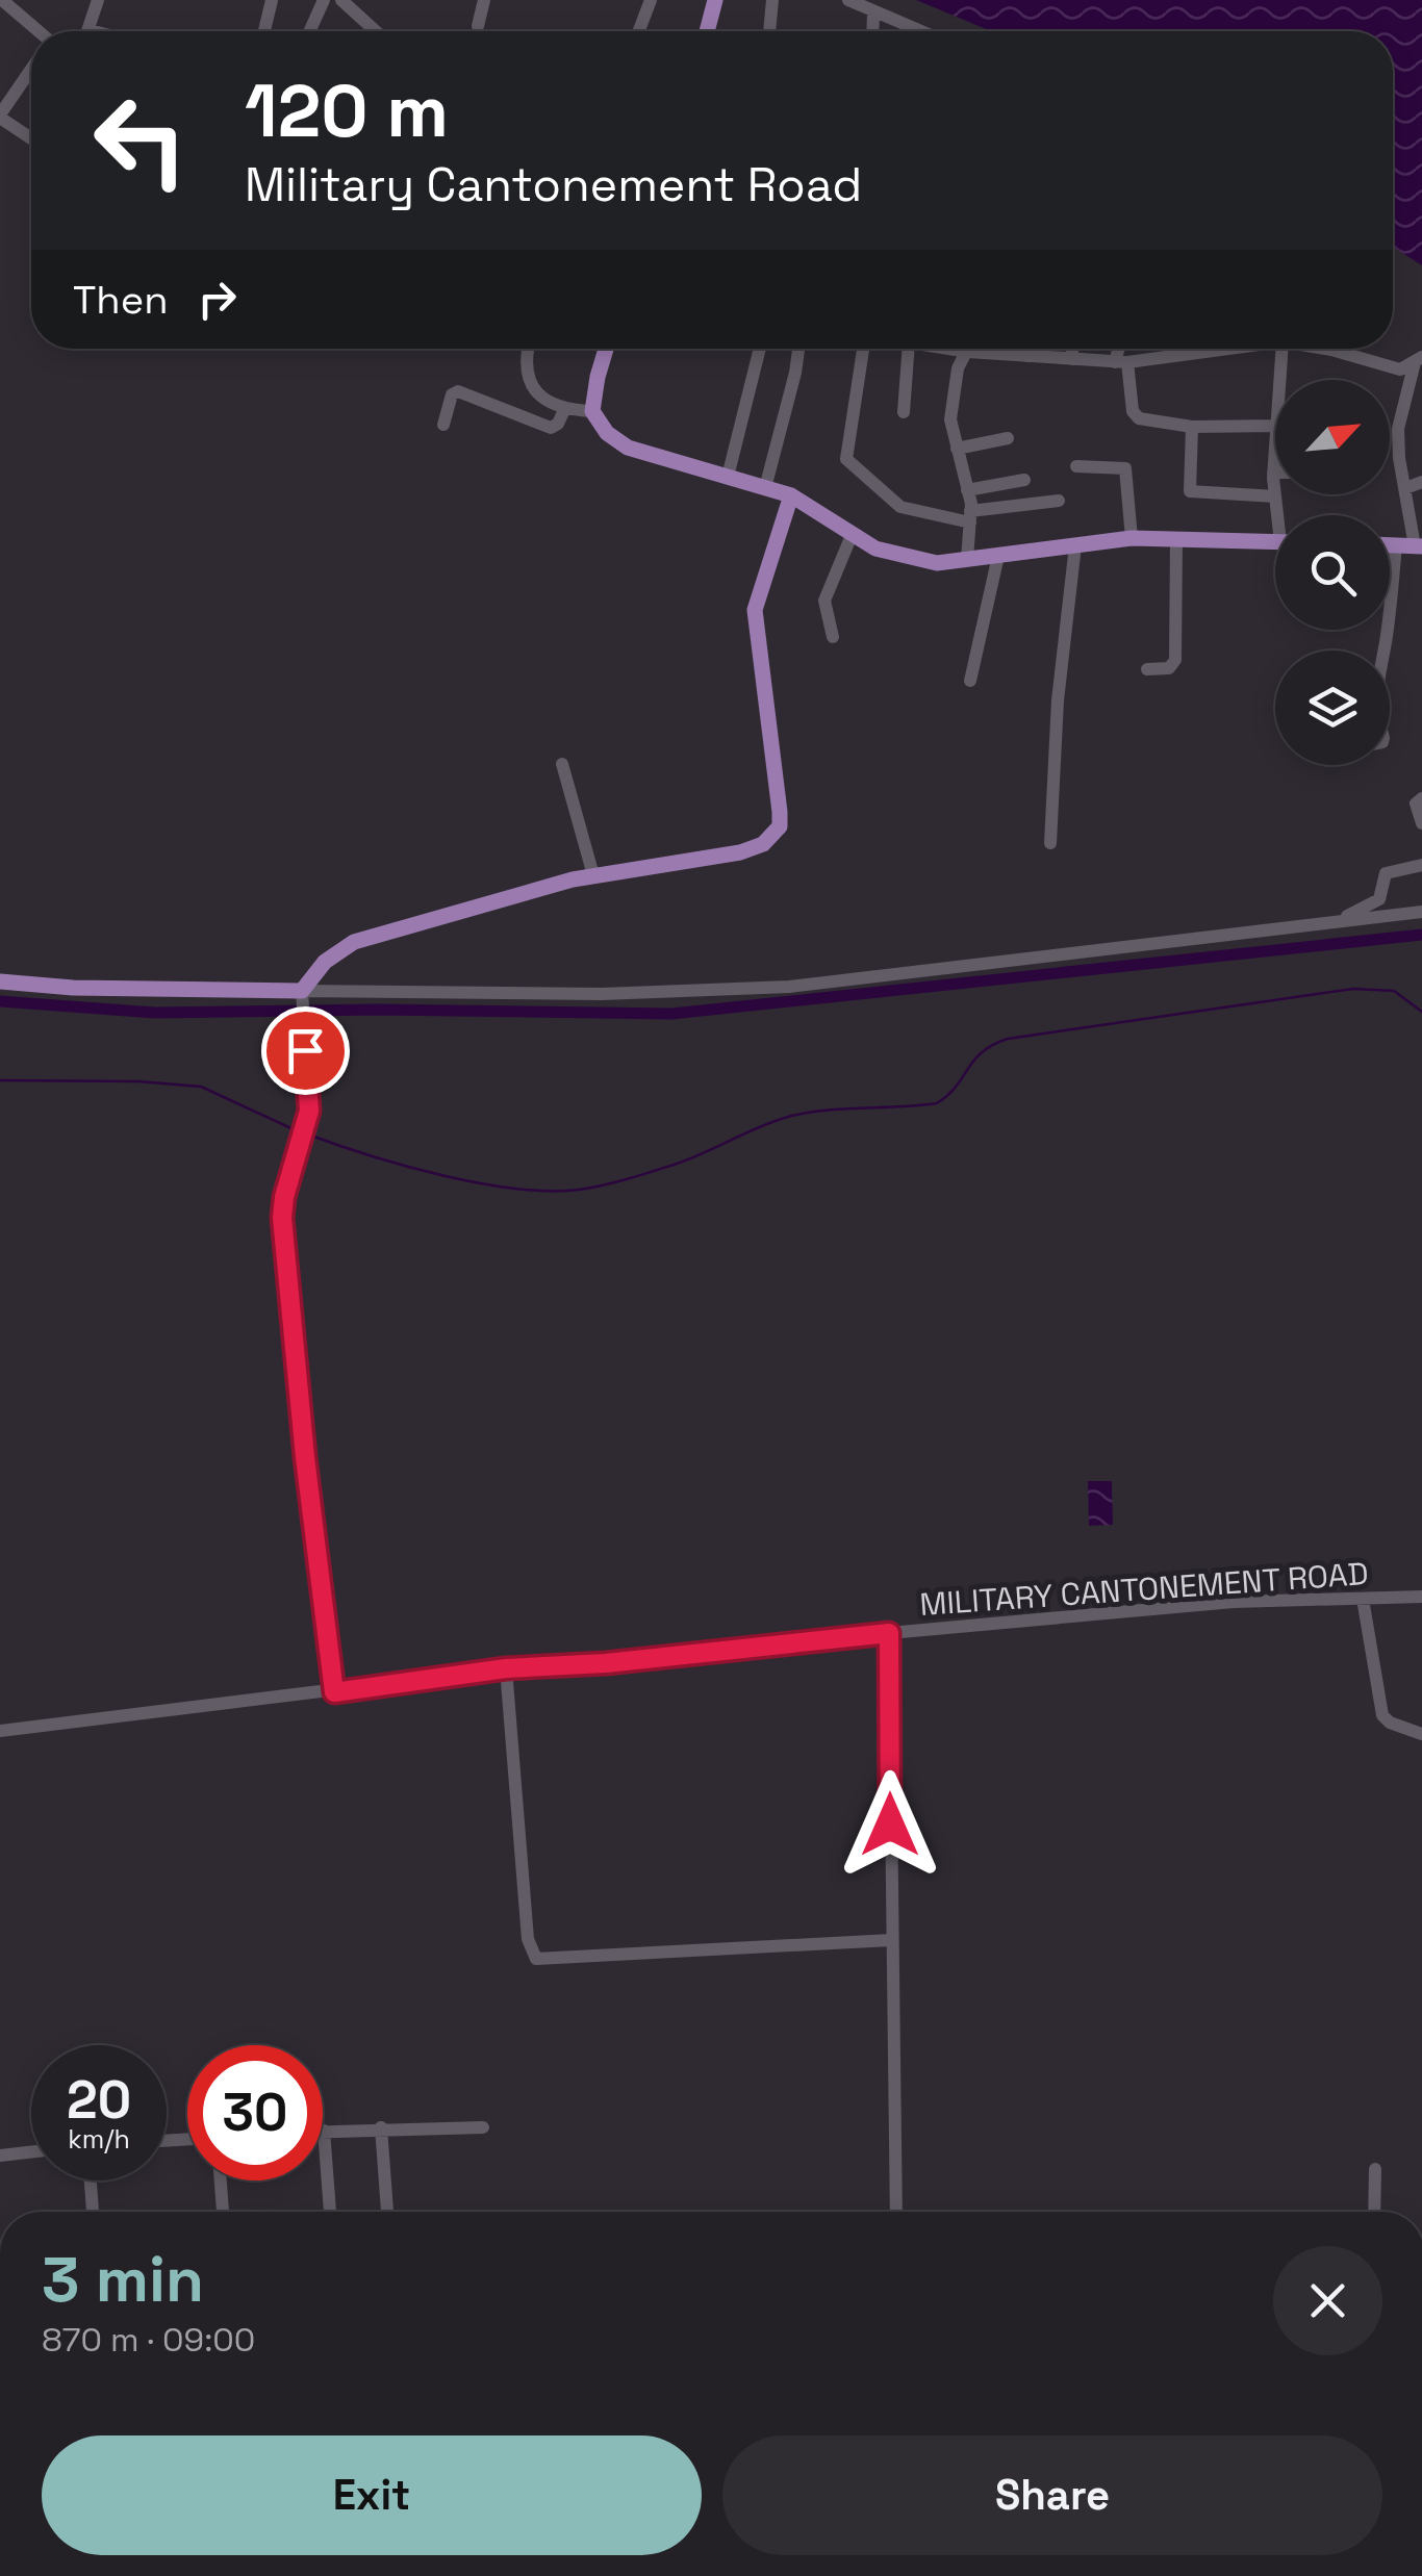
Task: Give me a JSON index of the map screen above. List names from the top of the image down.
{
  "streets": {
    "street": ["MILITARY CANTONEMENT ROAD"]
  },
  "north": "top right",
  "page": {
    "turn": ["120 m", "Military Cantonement Road"],
    "then": "Then",
    "speed": "20 km/h",
    "limit": "30",
    "heading": ["3 min", "870 m · 09:00"],
    "buttons": ["Exit", "Share"]
  }
}
